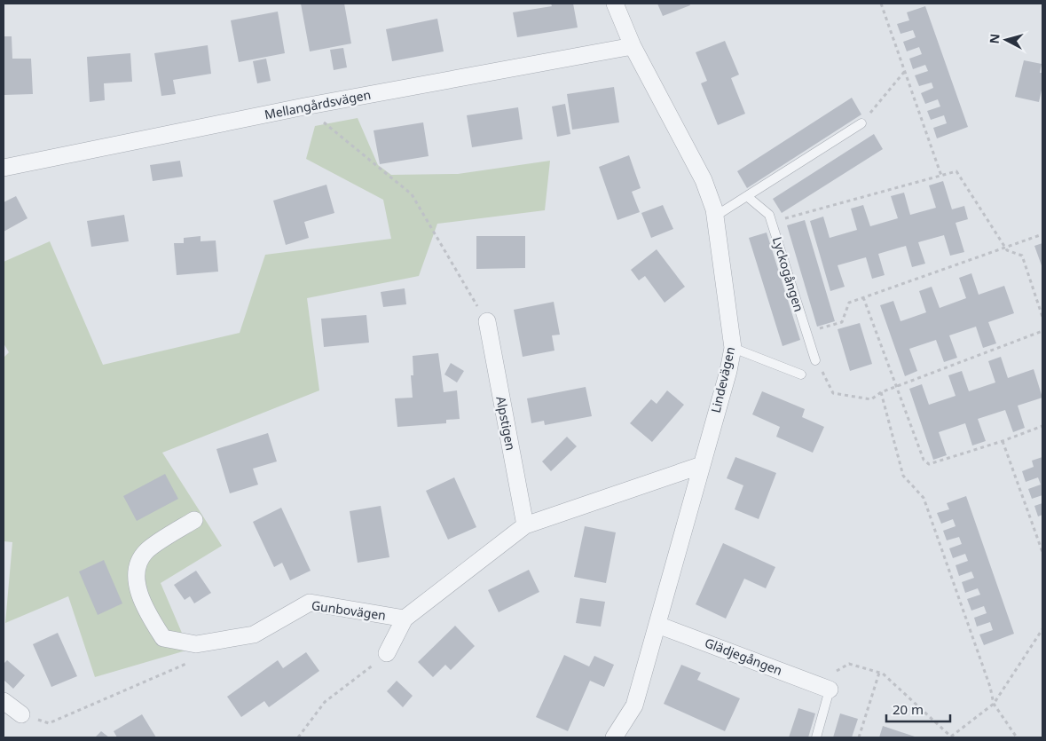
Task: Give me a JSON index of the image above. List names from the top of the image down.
{
  "streets": {
    "street": [
      "Mellangårdsvägen",
      "Lindevägen",
      "Alpstigen",
      "Gunbovägen",
      "Glädjegången"
    ],
    "lane": ["Lyckogången"]
  },
  "crossings": [
    ["Mellangårdsvägen", "Lindevägen"],
    ["Lindevägen", "Gunbovägen"],
    ["Lindevägen", "Glädjegången"],
    ["Alpstigen", "Gunbovägen"]
  ],
  "scale_bar": "20 m",
  "north": "left"
}
